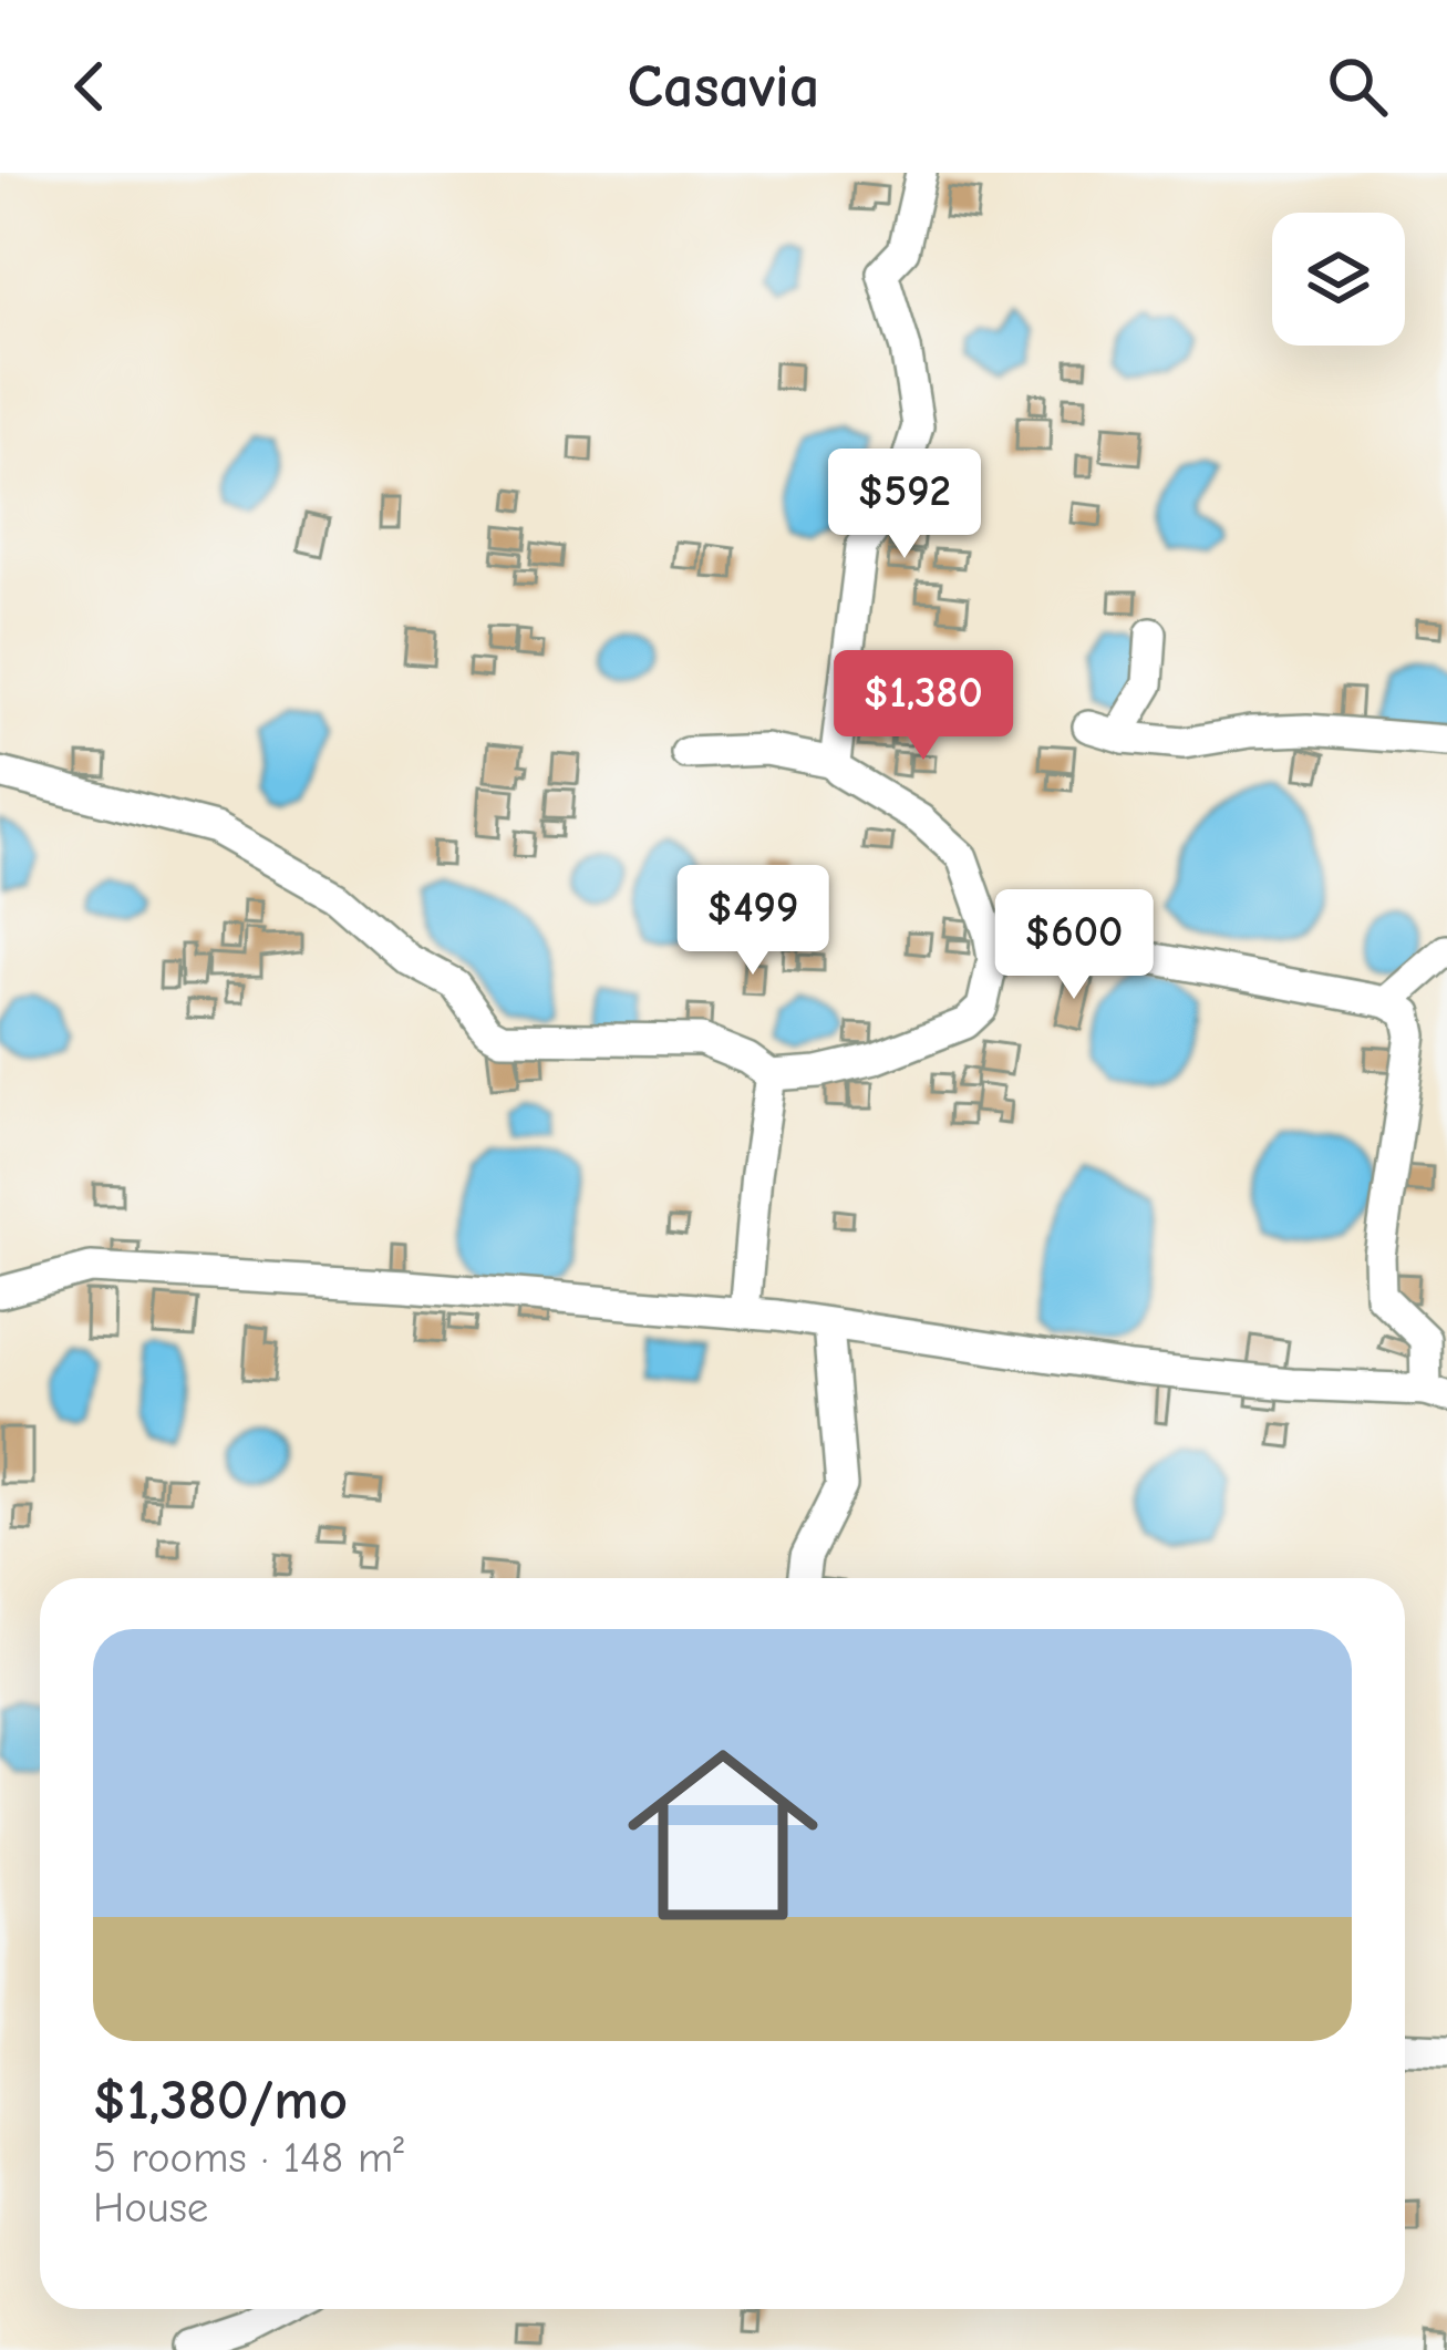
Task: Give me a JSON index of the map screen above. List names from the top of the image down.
{
  "page": {
    "header": "Casavia",
    "price": [
      "$592",
      "$1,380",
      "$499",
      "$600"
    ],
    "list": [
      {
        "name": "$1,380/mo",
        "note": "5 rooms · 148 m² · House"
      }
    ]
  }
}
